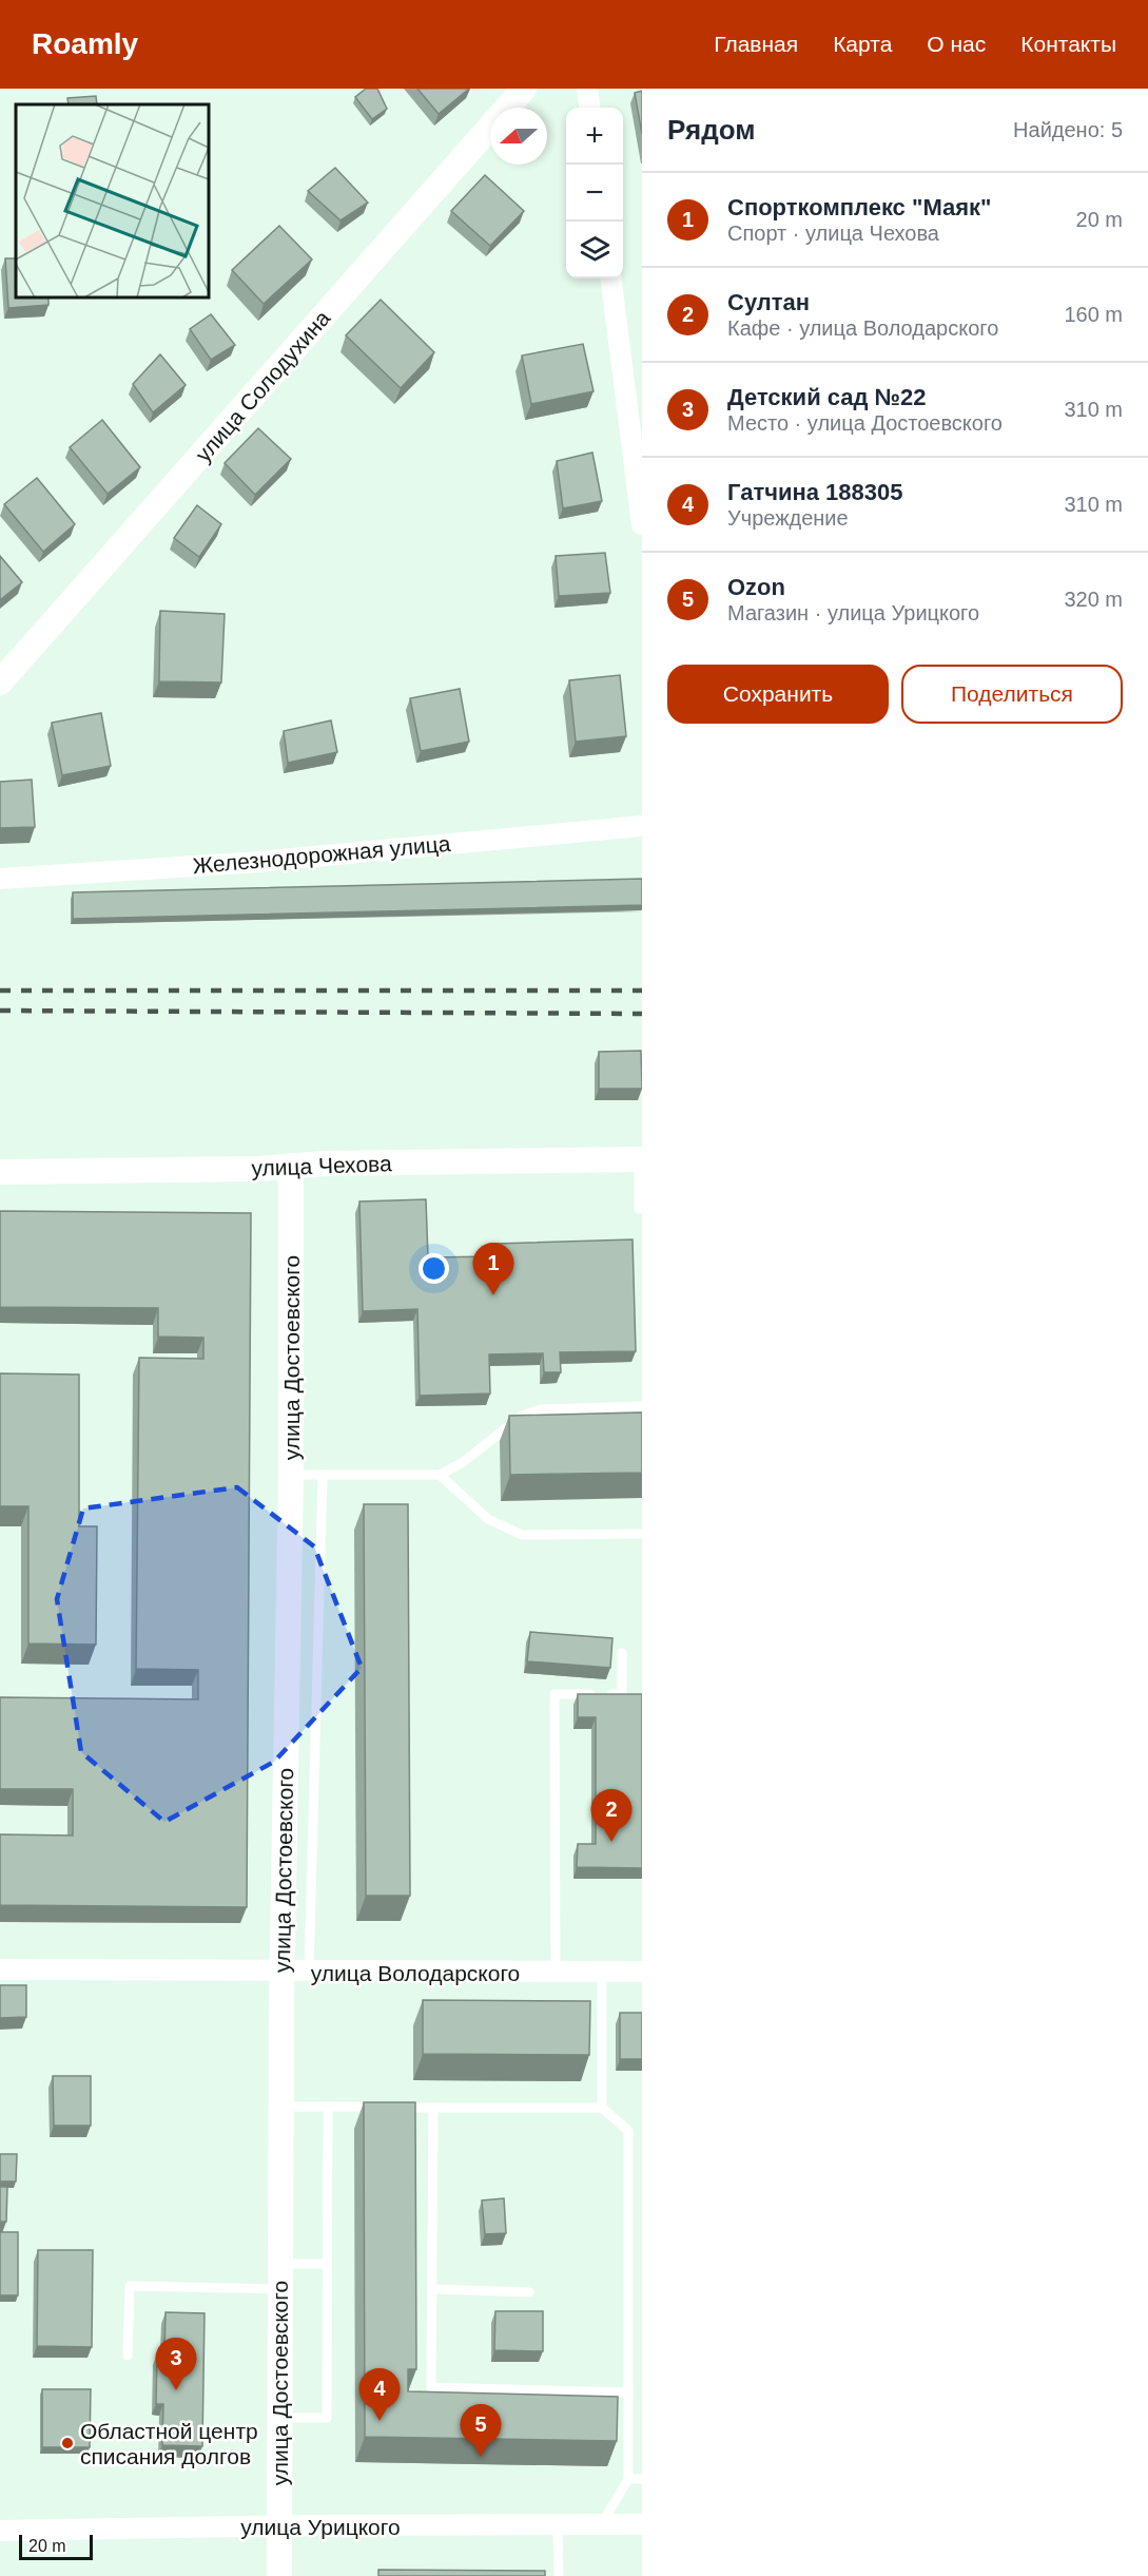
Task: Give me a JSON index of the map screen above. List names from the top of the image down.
{
  "streets": {
    "street": [
      "улица Солодухина",
      "Железнодорожная улица",
      "улица Чехова",
      "улица Достоевского",
      "улица Володарского",
      "улица Урицкого"
    ]
  },
  "crossings": [
    ["улица Чехова", "улица Достоевского"],
    ["улица Достоевского", "улица Володарского"],
    ["улица Достоевского", "улица Урицкого"]
  ],
  "places": ["Областной центр списания долгов"],
  "scale_bar": "20 m",
  "north": "left",
  "page": {
    "header": "Roamly",
    "nav": [
      "Главная",
      "Карта",
      "О нас",
      "Контакты"
    ],
    "heading": ["Рядом", "Найдено: 5"],
    "map_buttons": ["+", "−"],
    "list": [
      {
        "mark": "1",
        "name": "Спорткомплекс \"Маяк\"",
        "note": "Спорт · улица Чехова",
        "value": "20 m"
      },
      {
        "mark": "2",
        "name": "Султан",
        "note": "Кафе · улица Володарского",
        "value": "160 m"
      },
      {
        "mark": "3",
        "name": "Детский сад №22",
        "note": "Место · улица Достоевского",
        "value": "310 m"
      },
      {
        "mark": "4",
        "name": "Гатчина 188305",
        "note": "Учреждение",
        "value": "310 m"
      },
      {
        "mark": "5",
        "name": "Ozon",
        "note": "Магазин · улица Урицкого",
        "value": "320 m"
      }
    ],
    "buttons": ["Сохранить", "Поделиться"],
    "pins": [
      "1",
      "2",
      "3",
      "4",
      "5"
    ],
    "scale": "20 m"
  }
}
